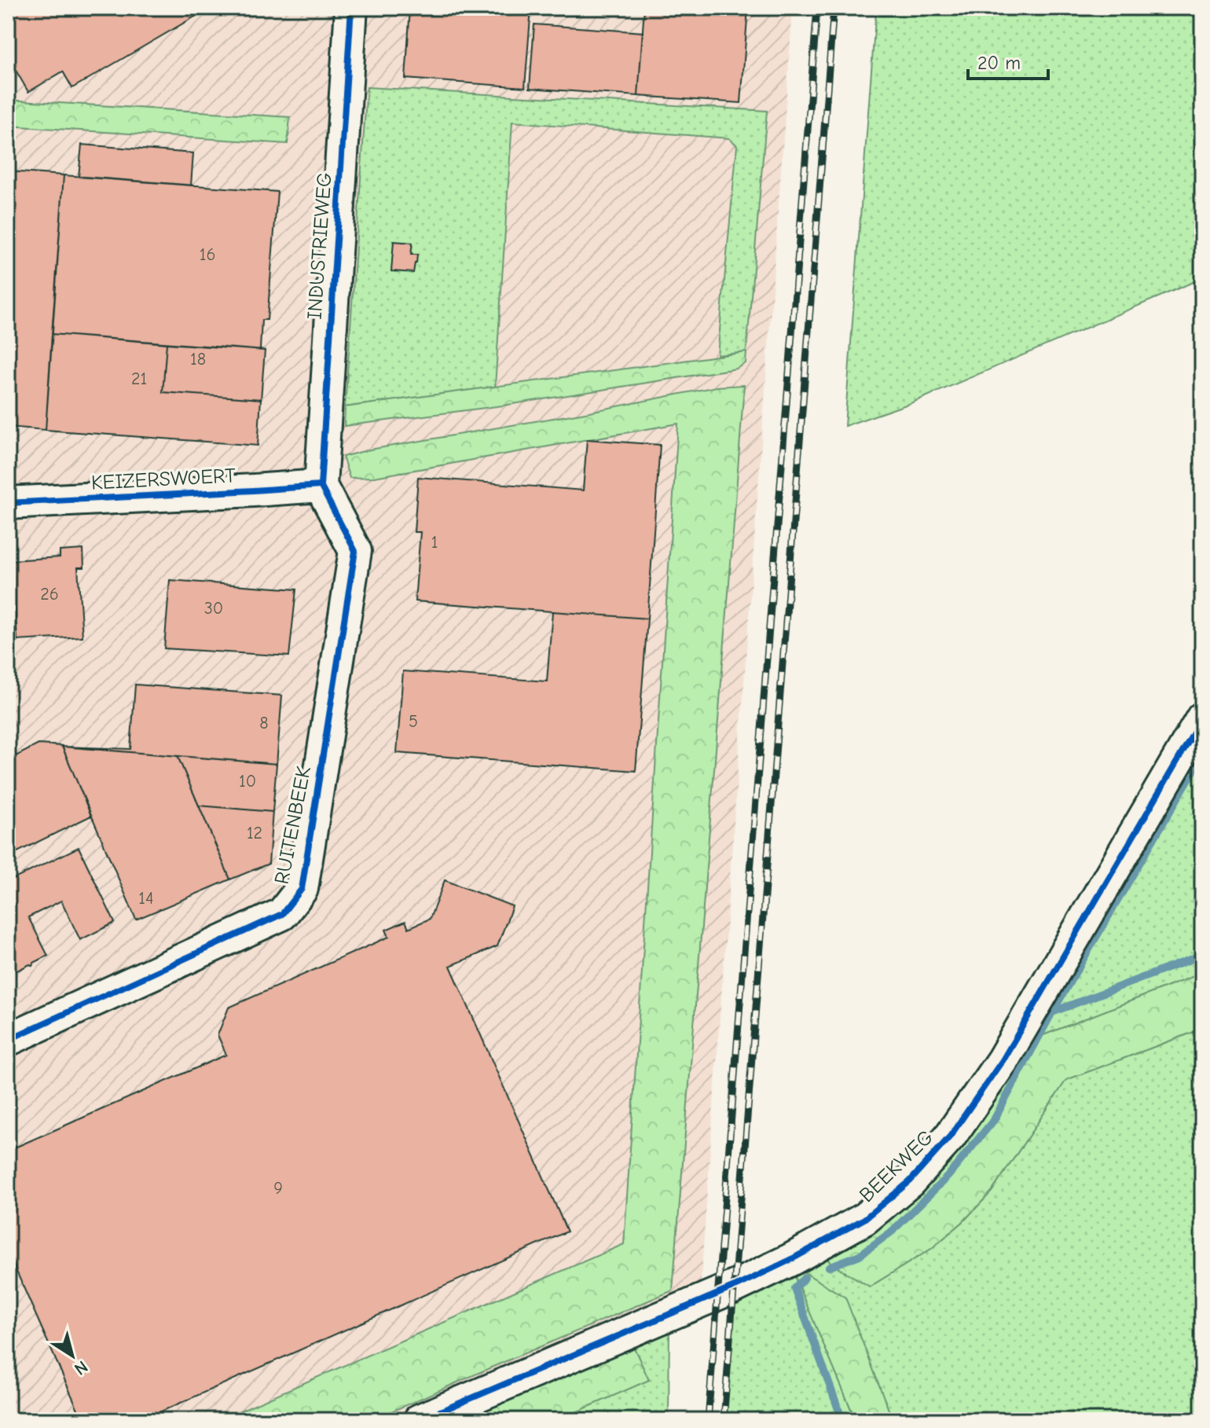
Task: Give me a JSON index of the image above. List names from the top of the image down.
{
  "streets": {
    "street": [
      "INDUSTRIEWEG",
      "KEIZERSWOERT",
      "RUITENBEEK",
      "BEEKWEG"
    ]
  },
  "crossings": [
    ["INDUSTRIEWEG", "KEIZERSWOERT"],
    ["INDUSTRIEWEG", "RUITENBEEK"],
    ["KEIZERSWOERT", "RUITENBEEK"]
  ],
  "house_numbers": [
    "16",
    "18",
    "21",
    "1",
    "26",
    "30",
    "5",
    "8",
    "10",
    "12",
    "14",
    "9"
  ],
  "scale_bar": "20 m",
  "north": "bottom right"
}
